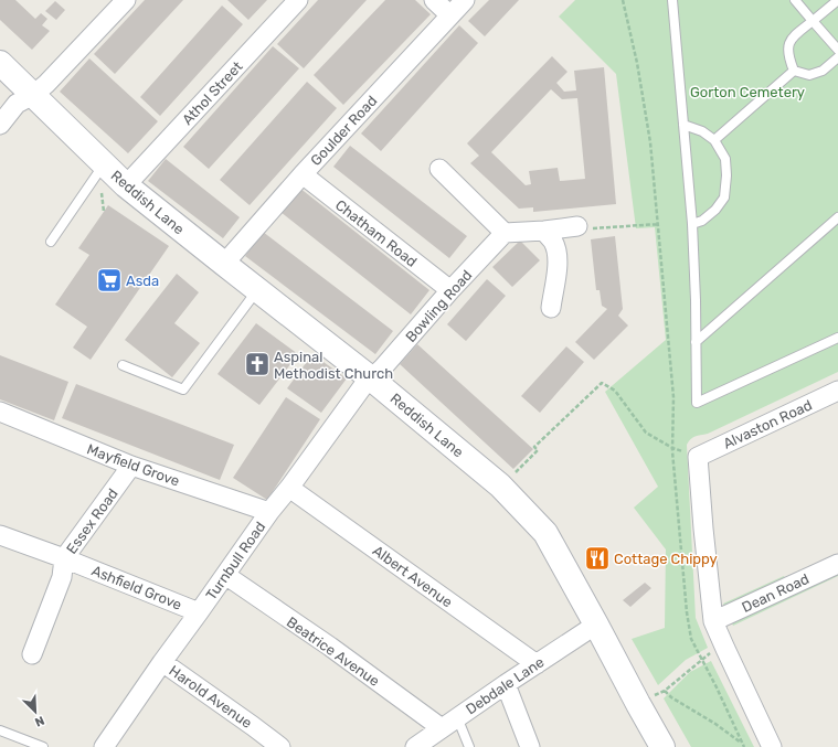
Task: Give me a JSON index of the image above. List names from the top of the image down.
{
  "streets": {
    "main road": ["Reddish Lane"],
    "street": [
      "Athol Street",
      "Goulder Road",
      "Chatham Road",
      "Bowling Road",
      "Alvaston Road",
      "Mayfield Grove",
      "Essex Road",
      "Turnbull Road",
      "Albert Avenue",
      "Ashfield Grove",
      "Dean Road",
      "Beatrice Avenue",
      "Debdale Lane",
      "Harold Avenue"
    ]
  },
  "crossings": [
    ["Athol Street", "Reddish Lane"],
    ["Goulder Road", "Reddish Lane"],
    ["Goulder Road", "Chatham Road"],
    ["Reddish Lane", "Bowling Road"],
    ["Reddish Lane", "Turnbull Road"],
    ["Reddish Lane", "Debdale Lane"],
    ["Chatham Road", "Bowling Road"],
    ["Bowling Road", "Turnbull Road"],
    ["Mayfield Grove", "Essex Road"],
    ["Mayfield Grove", "Turnbull Road"],
    ["Essex Road", "Ashfield Grove"],
    ["Turnbull Road", "Albert Avenue"],
    ["Turnbull Road", "Ashfield Grove"],
    ["Turnbull Road", "Beatrice Avenue"],
    ["Turnbull Road", "Harold Avenue"],
    ["Albert Avenue", "Debdale Lane"],
    ["Beatrice Avenue", "Debdale Lane"]
  ],
  "parks": ["Gorton Cemetery"],
  "places": {
    "supermarket": ["Asda"],
    "church": ["Aspinal Methodist Church"],
    "restaurant": ["Cottage Chippy"]
  },
  "north": "bottom right"
}
